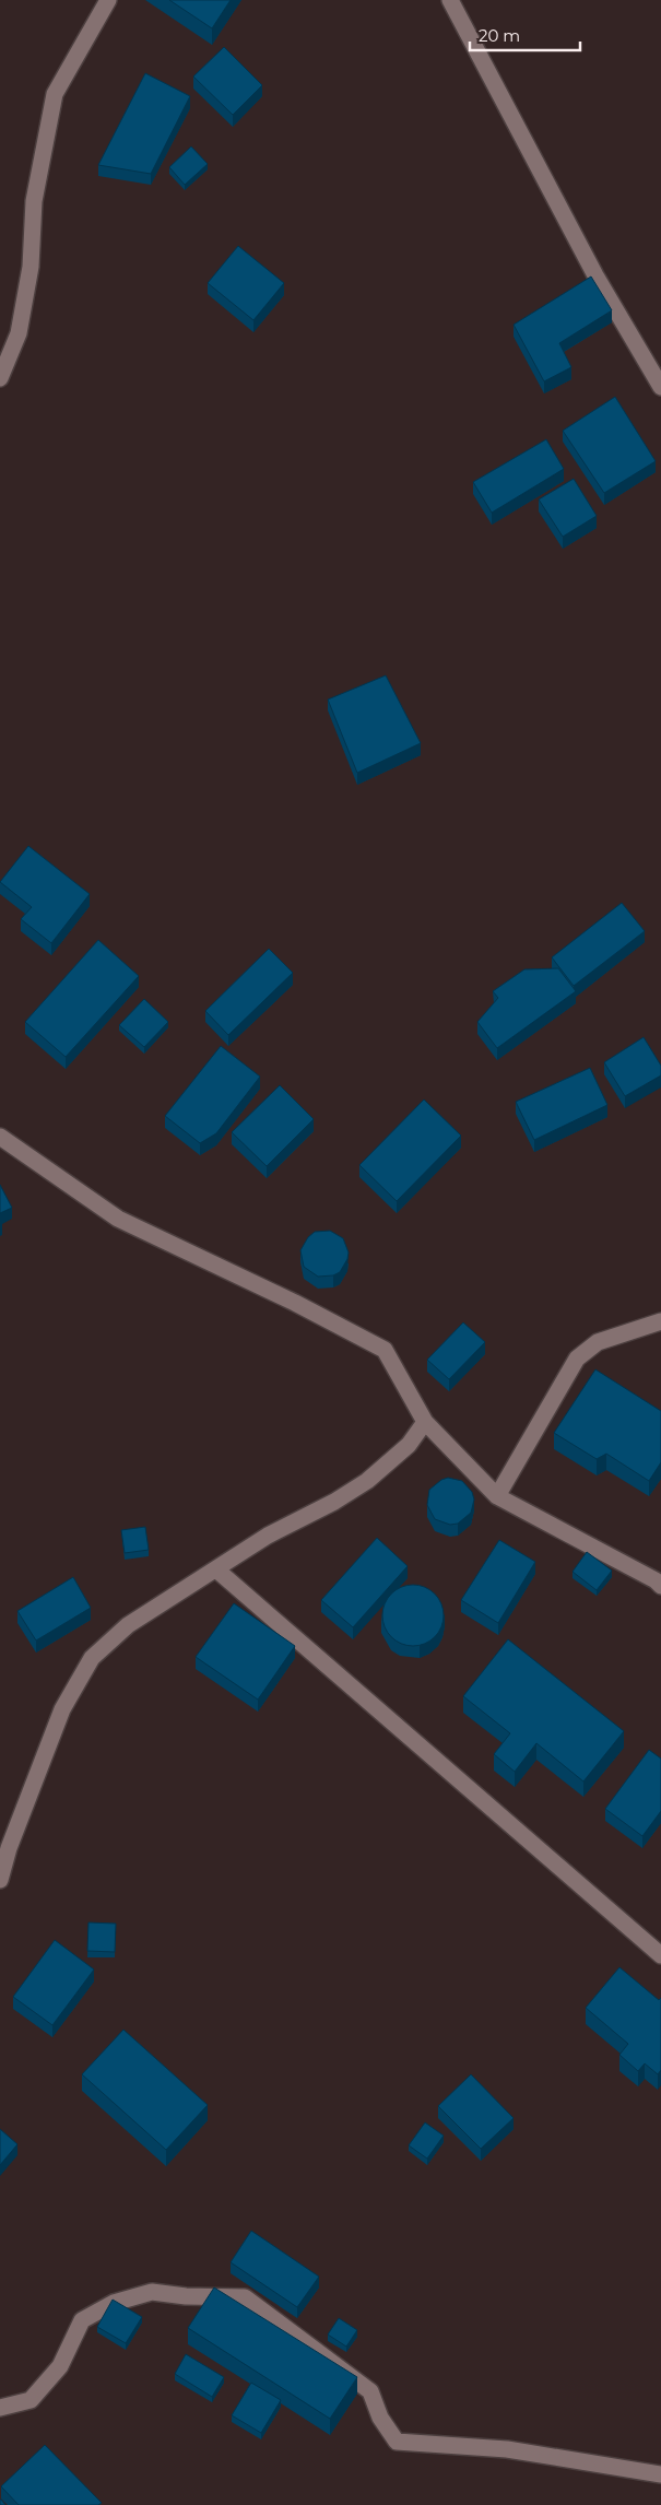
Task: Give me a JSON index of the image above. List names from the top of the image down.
{
  "scale_bar": "20 m"
}
